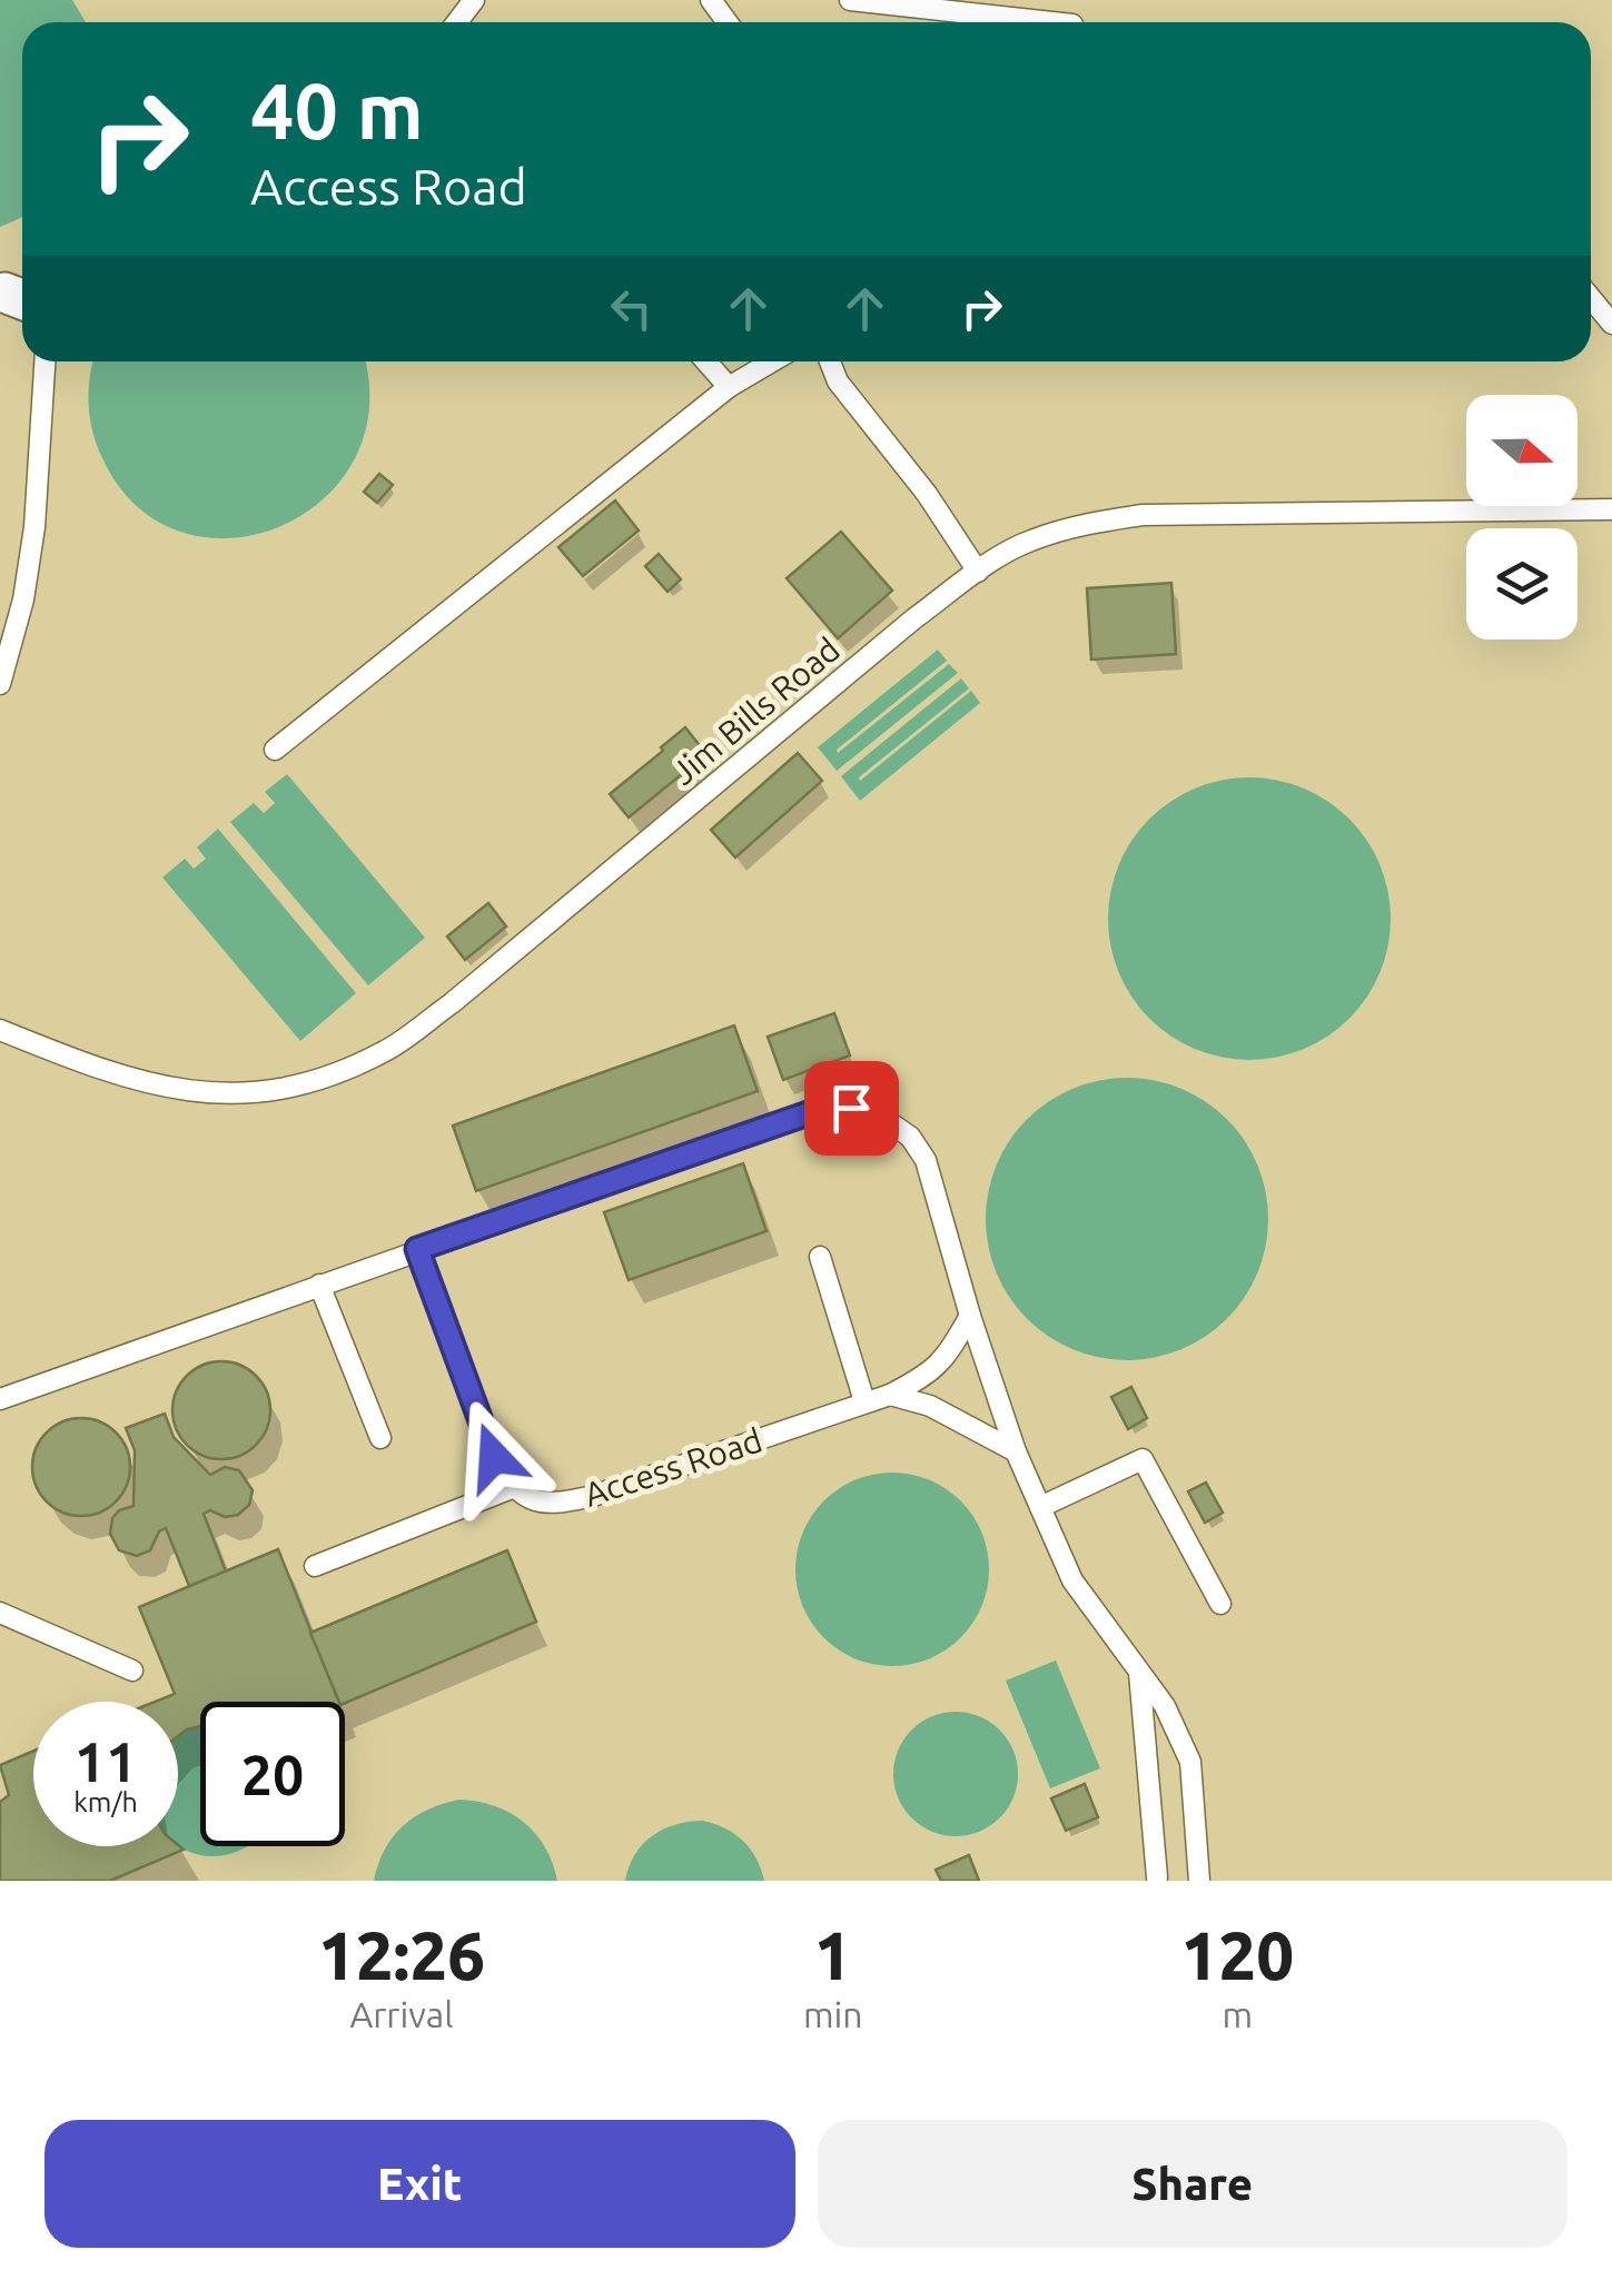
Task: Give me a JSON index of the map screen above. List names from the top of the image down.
{
  "streets": {
    "lane": ["Jim Bills Road", "Access Road"]
  },
  "north": "right",
  "page": {
    "turn": ["40 m", "Access Road"],
    "speed": "11 km/h",
    "limit": "20",
    "eta": [
      "12:26",
      "Arrival",
      "1",
      "min",
      "120",
      "m"
    ],
    "buttons": ["Exit", "Share"]
  }
}
